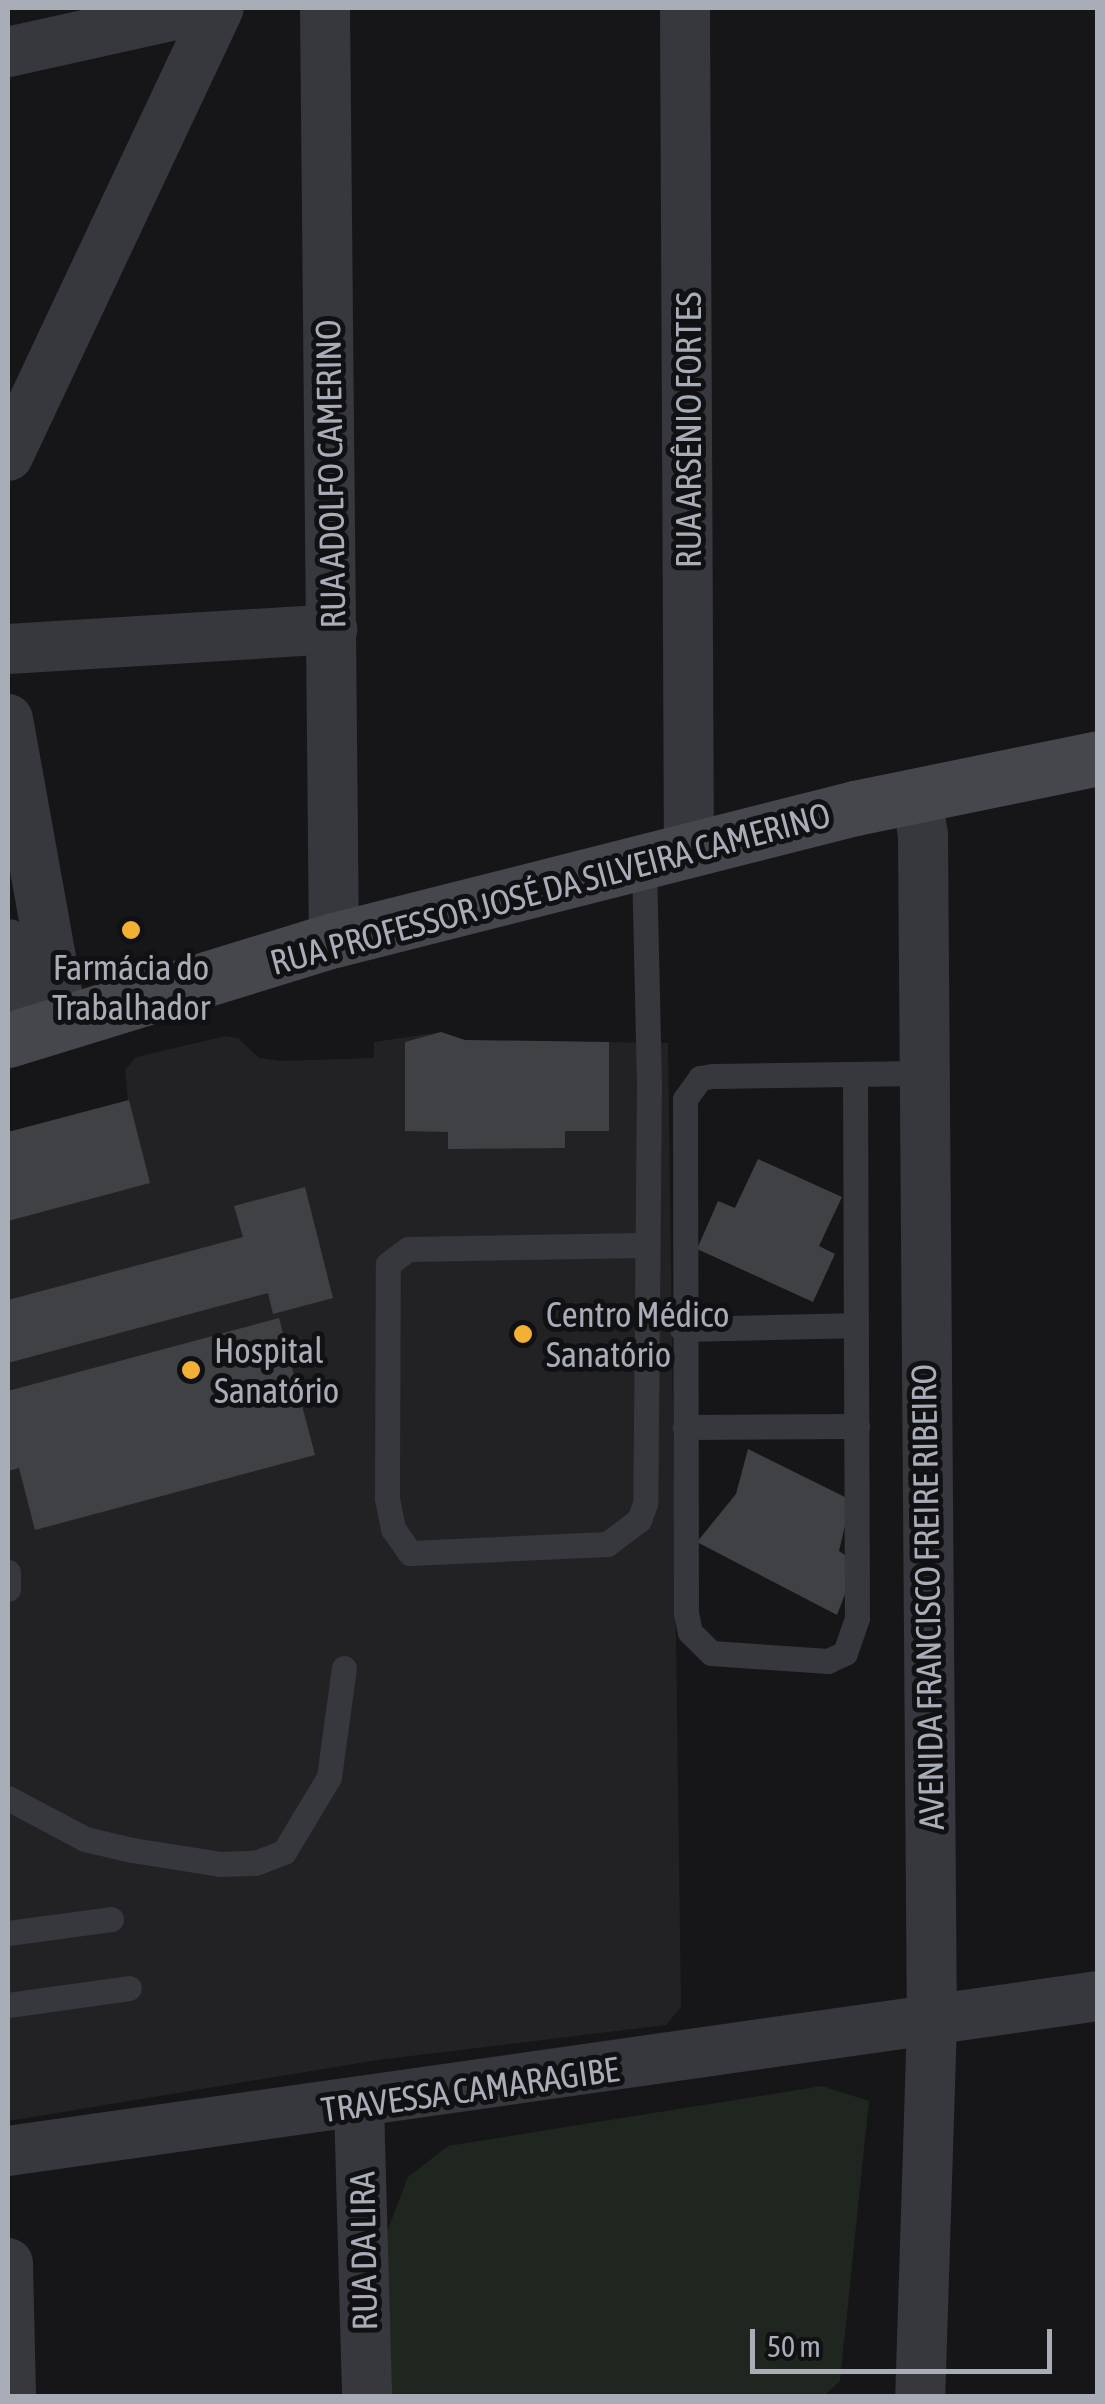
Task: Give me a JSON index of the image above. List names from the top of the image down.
{
  "streets": {
    "street": [
      "RUA ARSÊNIO FORTES",
      "RUA ADOLFO CAMERINO",
      "RUA PROFESSOR JOSÉ DA SILVEIRA CAMERINO",
      "AVENIDA FRANCISCO FREIRE RIBEIRO",
      "TRAVESSA CAMARAGIBE",
      "RUA DA LIRA"
    ]
  },
  "crossings": [
    ["RUA ARSÊNIO FORTES", "RUA PROFESSOR JOSÉ DA SILVEIRA CAMERINO"],
    ["RUA ADOLFO CAMERINO", "RUA PROFESSOR JOSÉ DA SILVEIRA CAMERINO"],
    ["RUA PROFESSOR JOSÉ DA SILVEIRA CAMERINO", "AVENIDA FRANCISCO FREIRE RIBEIRO"],
    ["AVENIDA FRANCISCO FREIRE RIBEIRO", "TRAVESSA CAMARAGIBE"],
    ["TRAVESSA CAMARAGIBE", "RUA DA LIRA"]
  ],
  "places": ["Farmácia do Trabalhador", "Centro Médico Sanatório", "Hospital Sanatório"],
  "scale_bar": "50 m"
}
